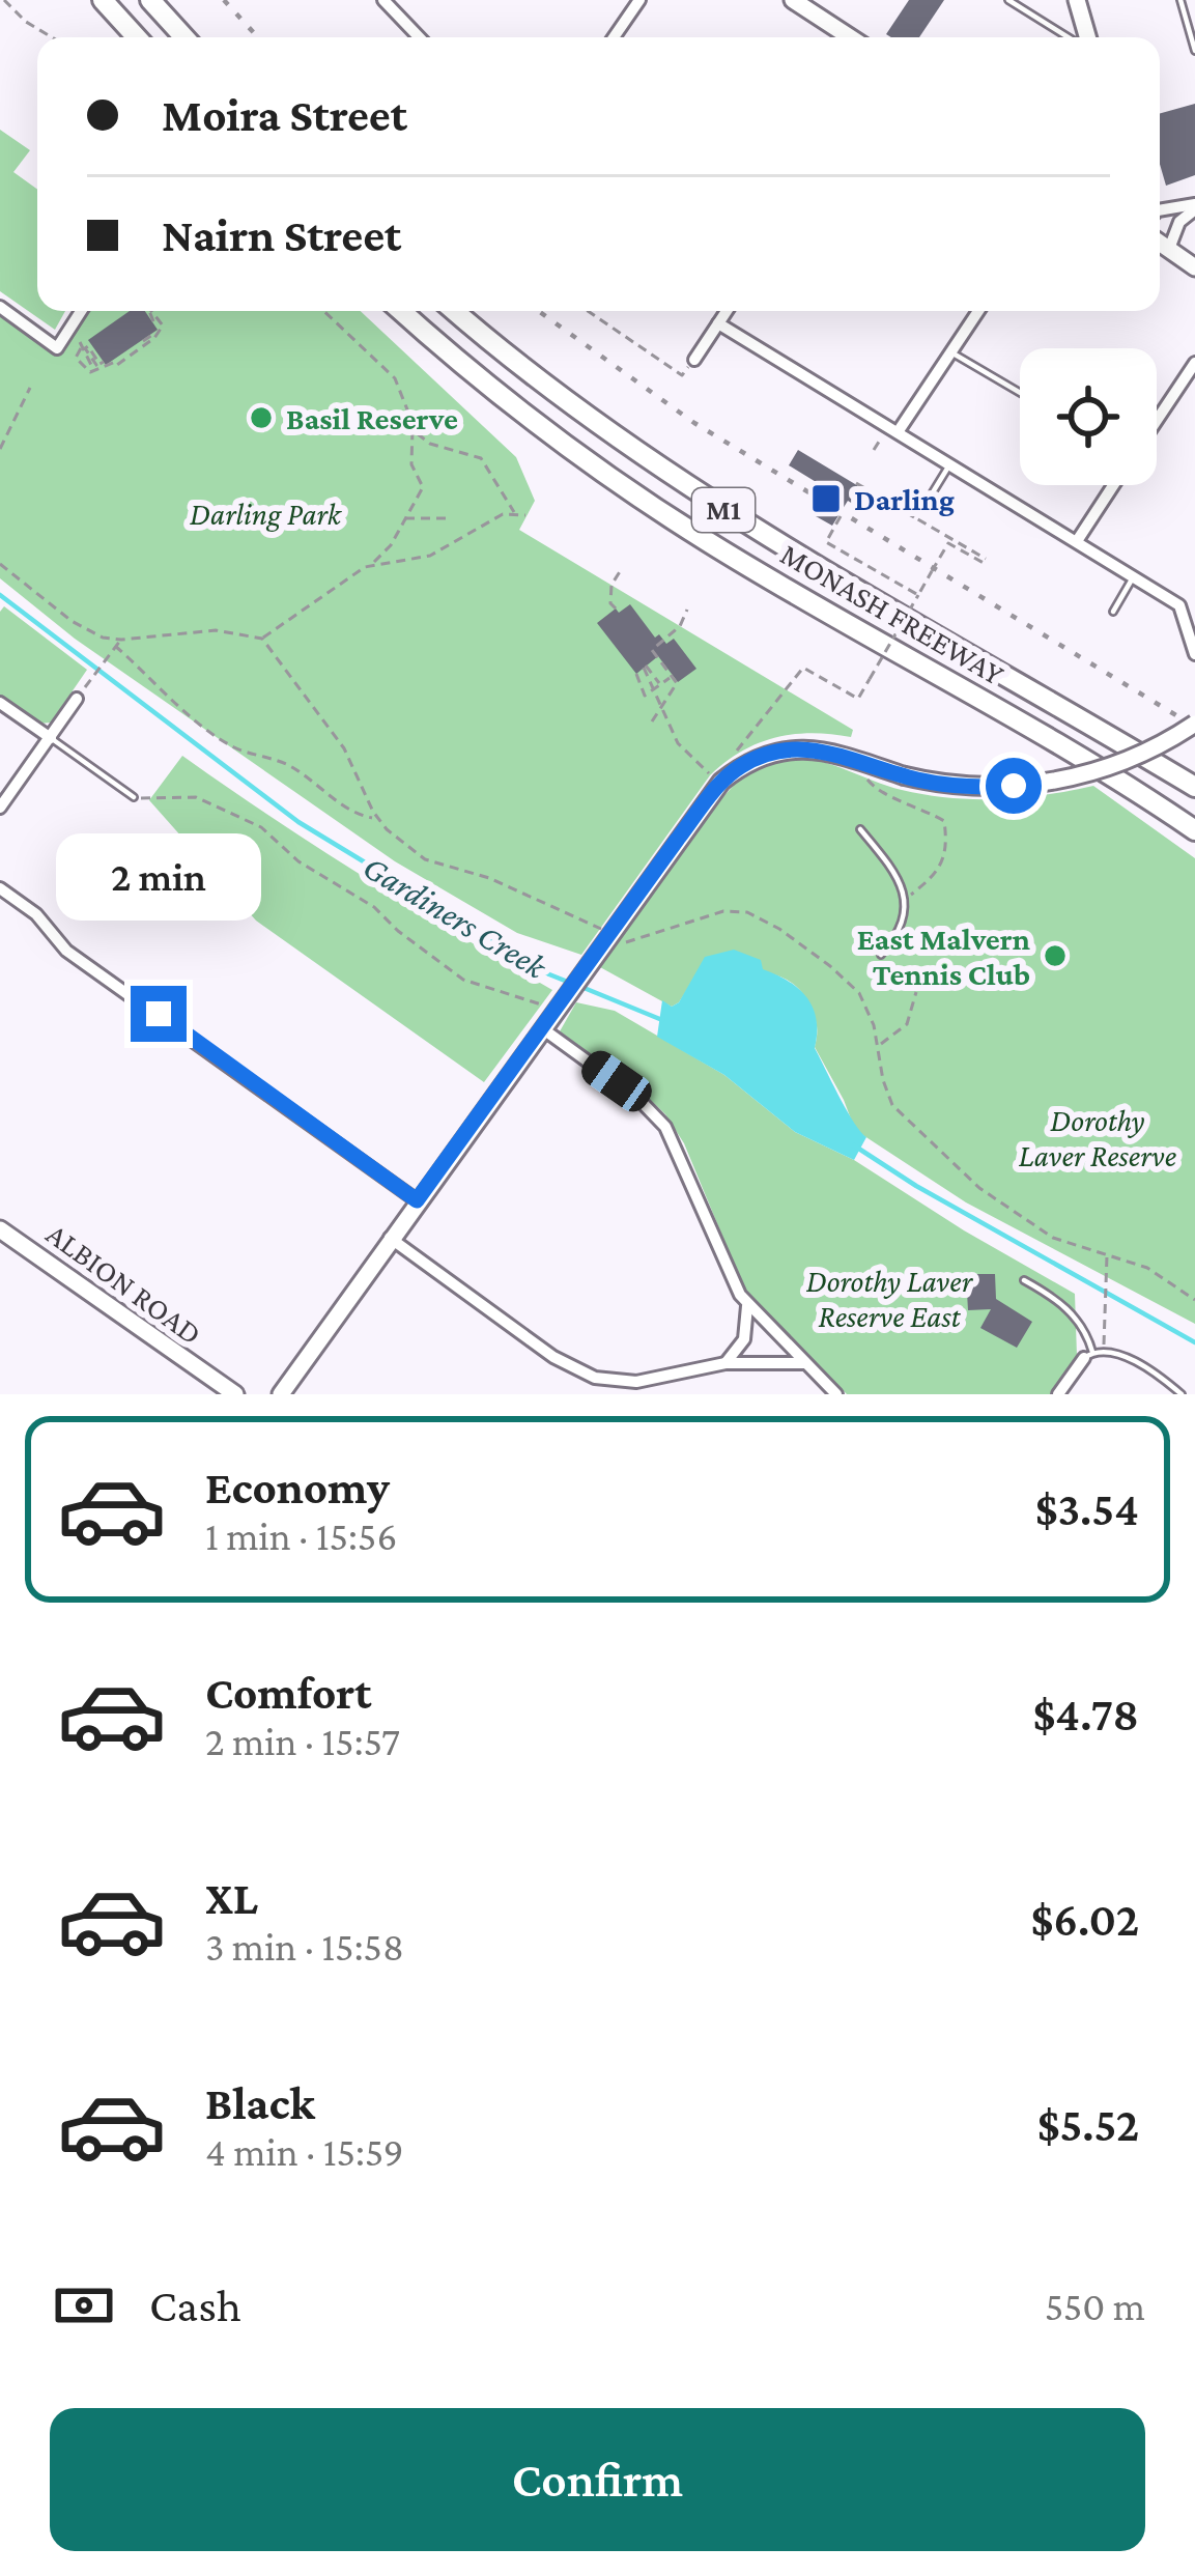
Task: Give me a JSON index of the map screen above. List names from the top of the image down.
{
  "streets": {
    "highway": ["M1", "MONASH FREEWAY"],
    "main road": ["ALBION ROAD"]
  },
  "water": ["Gardiners Creek"],
  "parks": ["Darling Park", "Dorothy Laver Reserve", "Dorothy Laver Reserve East"],
  "places": {
    "other": ["Basil Reserve", "East Malvern Tennis Club"],
    "transit": ["Darling"]
  },
  "page": {
    "banner": ["Moira Street", "Nairn Street"],
    "bubble": "2 min",
    "list": [
      {
        "name": "Economy",
        "note": "1 min · 15:56",
        "value": "$3.54"
      },
      {
        "name": "Comfort",
        "note": "2 min · 15:57",
        "value": "$4.78"
      },
      {
        "name": "XL",
        "note": "3 min · 15:58",
        "value": "$6.02"
      },
      {
        "name": "Black",
        "note": "4 min · 15:59",
        "value": "$5.52"
      }
    ],
    "pay": ["Cash", "550 m"],
    "buttons": "Confirm"
  }
}
